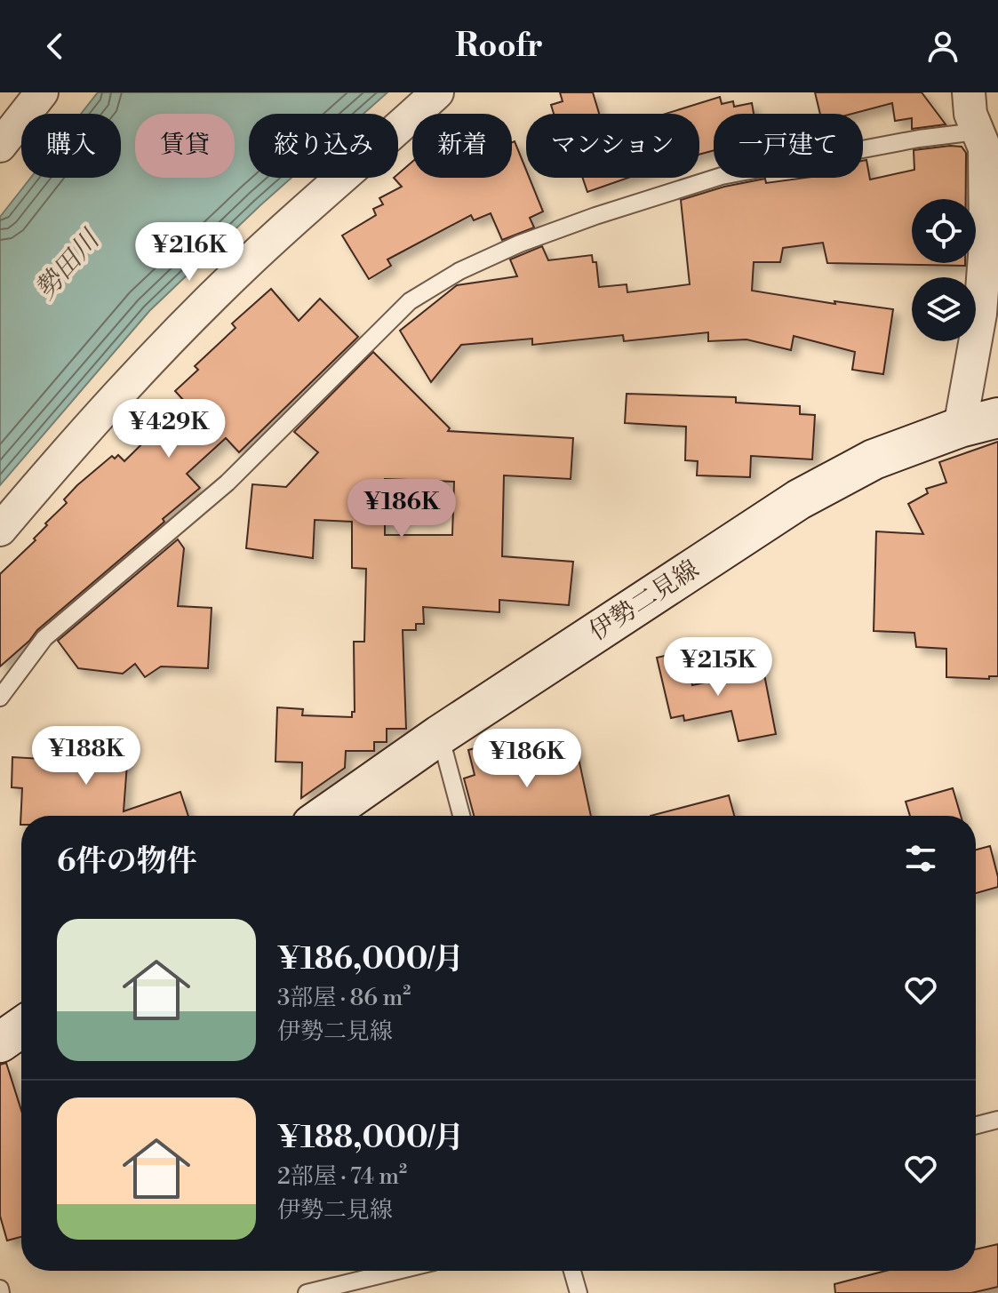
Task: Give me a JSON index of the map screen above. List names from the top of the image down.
{
  "streets": {
    "main road": ["伊勢二見線"]
  },
  "water": ["勢田川"],
  "page": {
    "header": "Roofr",
    "chip": [
      "購入",
      "賃貸",
      "絞り込み",
      "新着",
      "マンション",
      "一戸建て"
    ],
    "price": [
      "¥216K",
      "¥429K",
      "¥186K",
      "¥215K",
      "¥188K",
      "¥186K"
    ],
    "heading": "6件の物件",
    "list": [
      {
        "name": "¥186,000/月",
        "note": "3部屋 · 86 m² · 伊勢二見線"
      },
      {
        "name": "¥188,000/月",
        "note": "2部屋 · 74 m² · 伊勢二見線"
      }
    ]
  }
}
